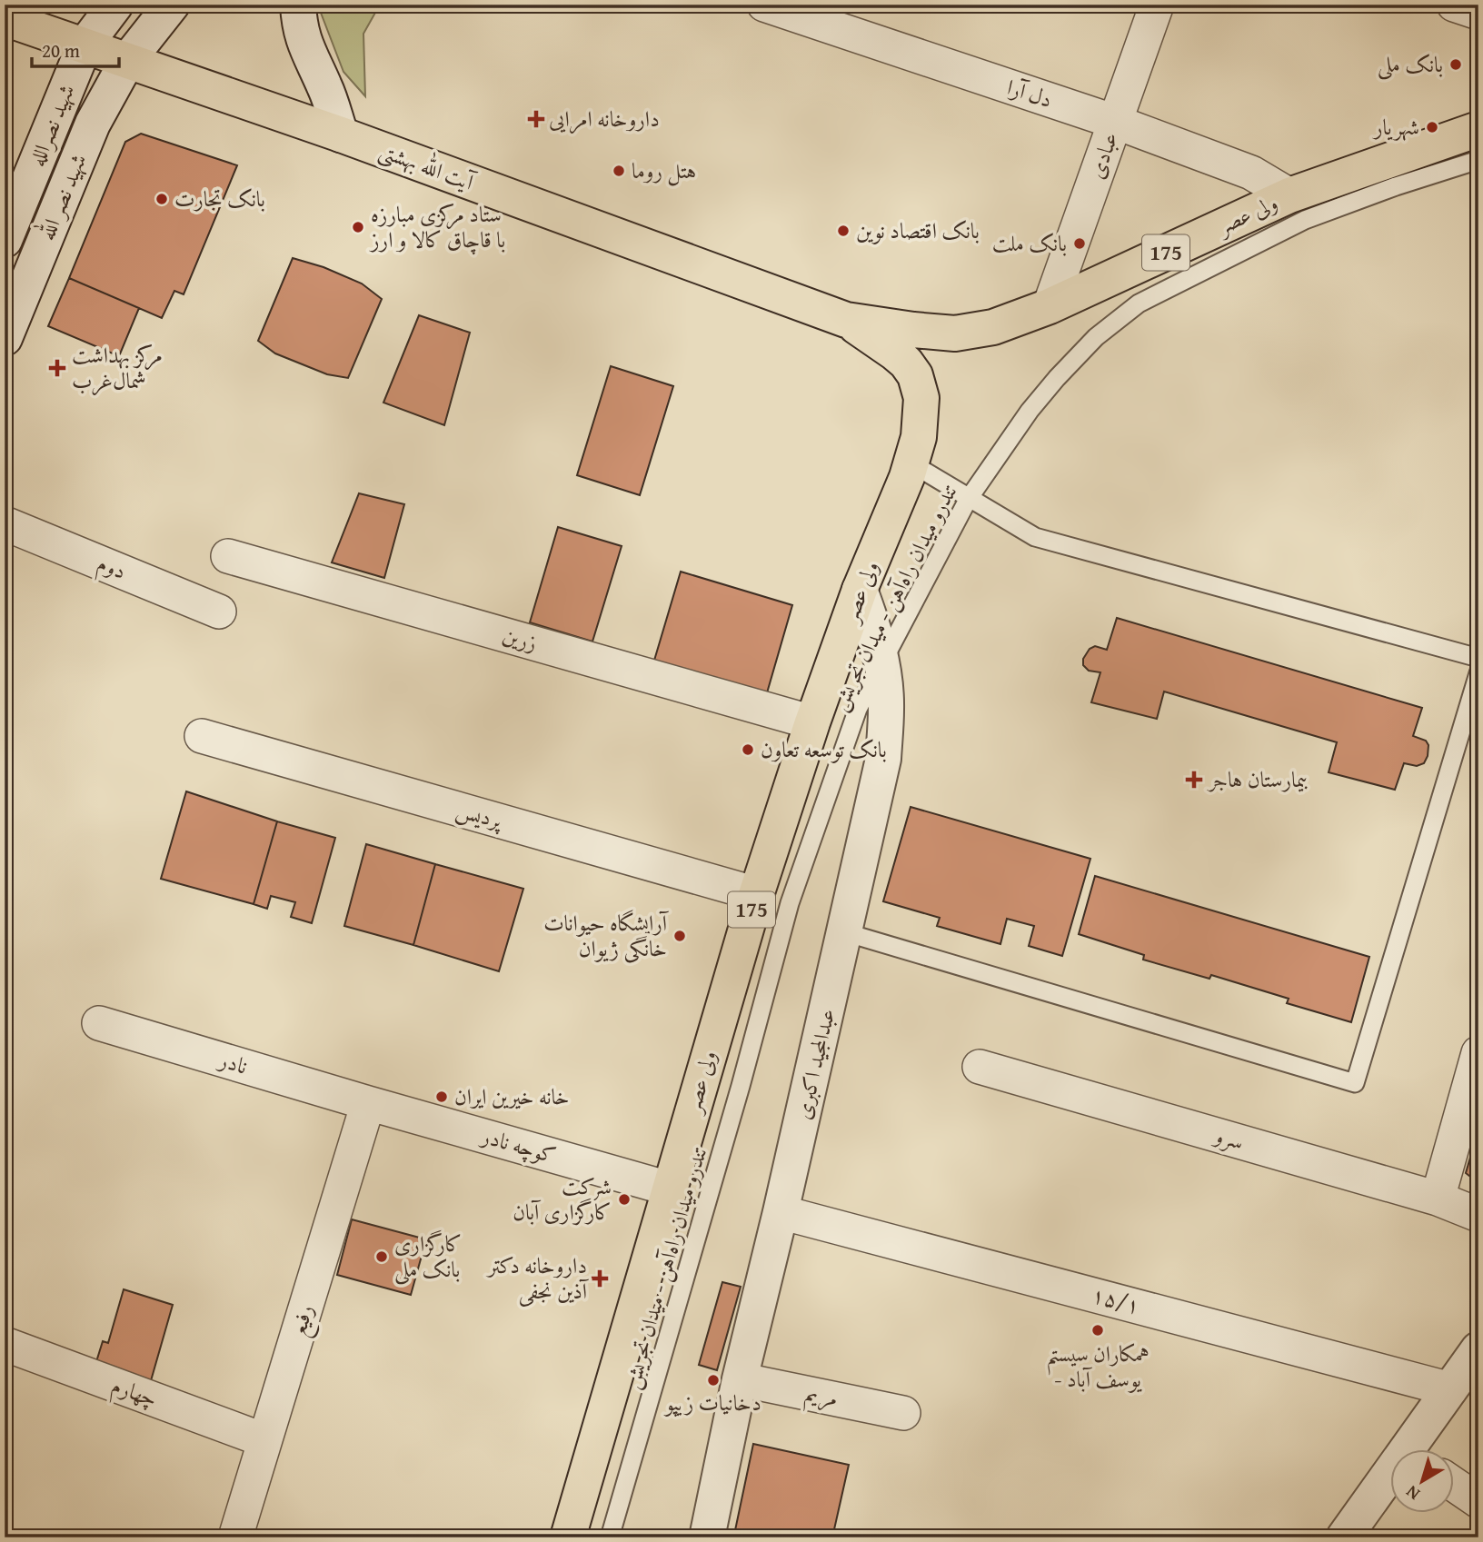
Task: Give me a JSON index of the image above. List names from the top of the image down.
{
  "streets": {
    "main road": ["آیت الله بهشتی", "ولی عصر", "175"],
    "street": [
      "دل آرا",
      "شهید نصرالله",
      "عبادی",
      "شهید نصر الله",
      "دوم",
      "زرین",
      "پردیس",
      "نادر",
      "عبدالمجید اکبری",
      "سرو",
      "کوچه نادر",
      "۱۵/۱",
      "رفیع",
      "چهارم",
      "مریم"
    ],
    "lane": ["تندرو میدان راه‌آهن - میدان تجریش"]
  },
  "crossings": [
    ["دل آرا", "عبادی"],
    ["دل آرا", "ولی عصر"],
    ["شهید نصرالله", "آیت الله بهشتی"],
    ["عبادی", "ولی عصر"],
    ["آیت الله بهشتی", "شهید نصر الله"],
    ["آیت الله بهشتی", "ولی عصر"],
    ["ولی عصر", "زرین"],
    ["ولی عصر", "پردیس"],
    ["ولی عصر", "عبدالمجید اکبری"],
    ["ولی عصر", "کوچه نادر"],
    ["تندرو میدان راه‌آهن - میدان تجریش", "عبدالمجید اکبری"],
    ["نادر", "کوچه نادر"],
    ["نادر", "رفیع"],
    ["عبدالمجید اکبری", "۱۵/۱"],
    ["عبدالمجید اکبری", "مریم"],
    ["کوچه نادر", "رفیع"],
    ["رفیع", "چهارم"]
  ],
  "places": {
    "other": [
      "بانک ملی",
      "شهریار",
      "هتل روما",
      "بانک تجارت",
      "ستاد مرکزی مبارزه با قاچاق کالا و ارز",
      "بانک اقتصاد نوین",
      "بانک ملت",
      "بانک توسعه تعاون",
      "آرایشگاه حیوانات خانگی ژیوان",
      "خانه خیرین ایران",
      "شرکت کارگزاری آبان",
      "کارگزاری بانک ملی",
      "همکاران سیستم - یوسف آباد",
      "دخانیات زیپو"
    ],
    "health": [
      "داروخانه امرایی",
      "مرکز بهداشت شمال‌غرب",
      "بیمارستان هاجر",
      "داروخانه دکتر آذین نجفی"
    ]
  },
  "scale_bar": "20 m",
  "north": "bottom left"
}
